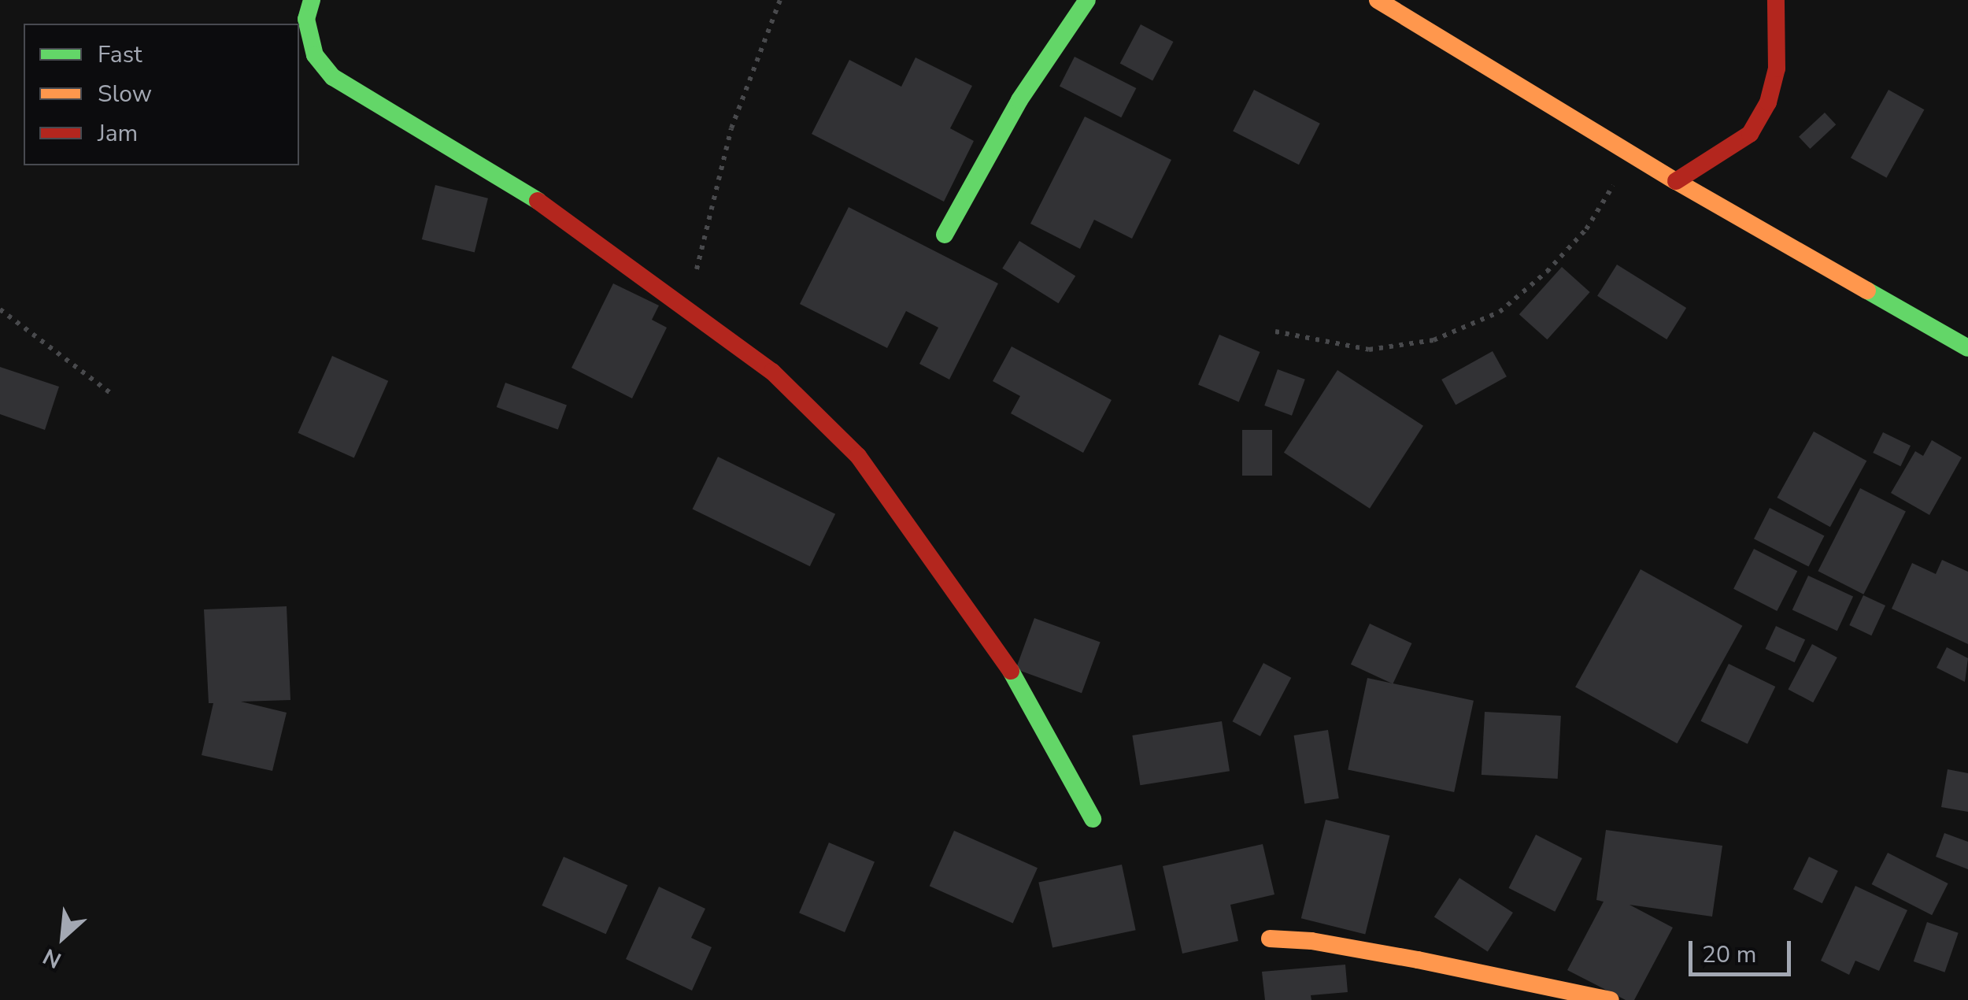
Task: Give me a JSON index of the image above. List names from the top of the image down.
{
  "legend": ["Fast", "Slow", "Jam"],
  "scale_bar": "20 m",
  "north": "bottom left"
}
